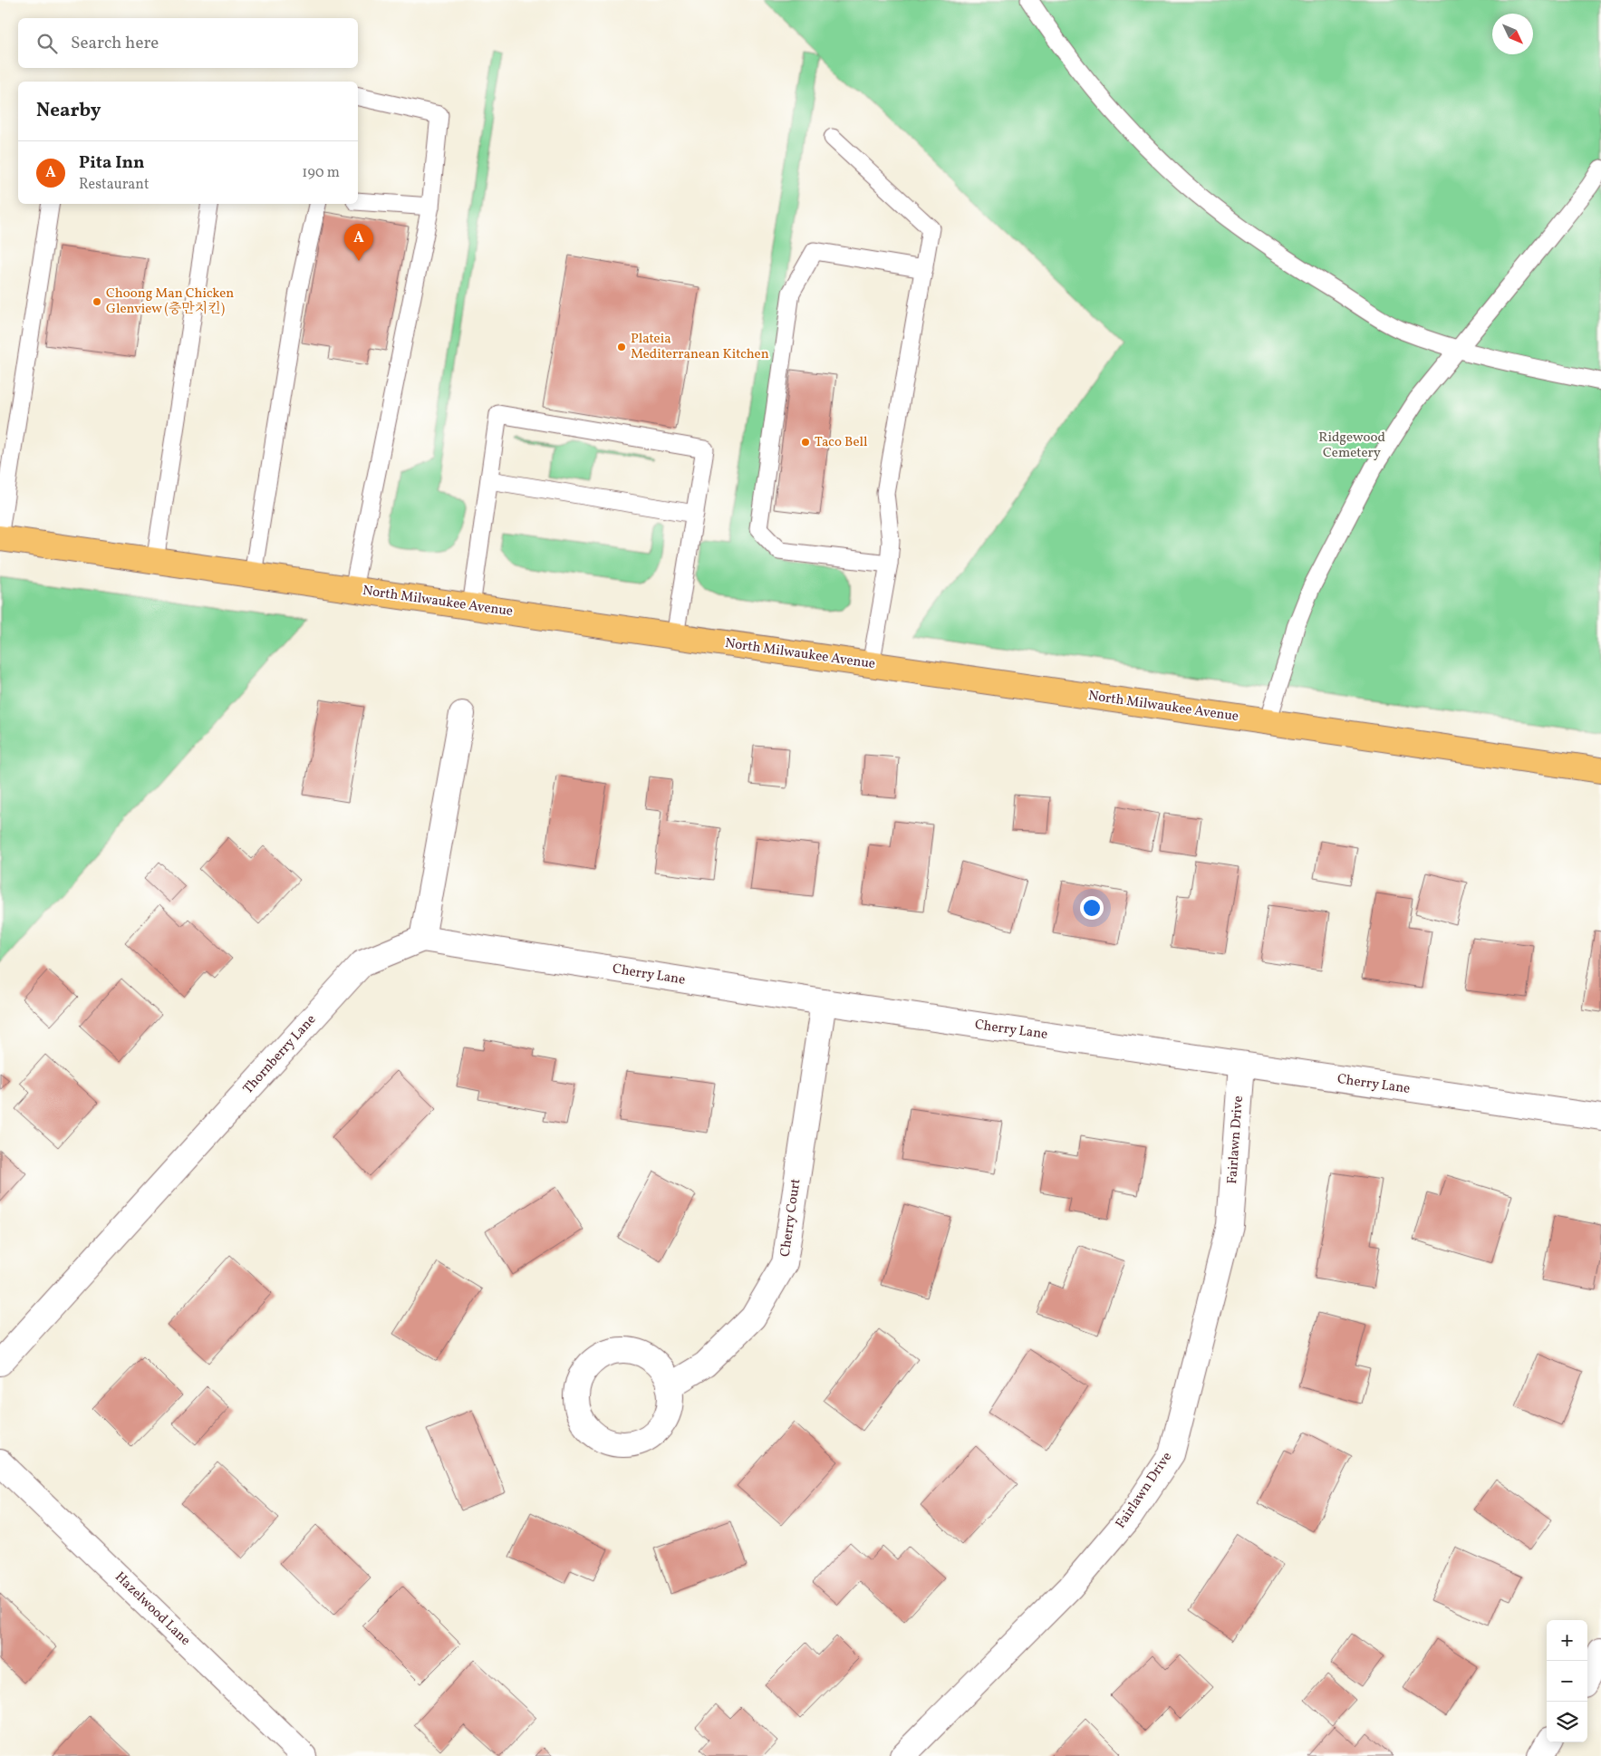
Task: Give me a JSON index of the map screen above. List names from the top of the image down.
{
  "streets": {
    "main road": ["North Milwaukee Avenue"],
    "street": [
      "Cherry Lane",
      "Thornberry Lane",
      "Fairlawn Drive",
      "Cherry Court",
      "Hazelwood Lane"
    ]
  },
  "crossings": [
    ["Cherry Lane", "Thornberry Lane"],
    ["Cherry Lane", "Fairlawn Drive"],
    ["Cherry Lane", "Cherry Court"]
  ],
  "parks": ["Ridgewood Cemetery"],
  "places": ["Choong Man Chicken Glenview (충만치킨)", "Plateia Mediterranean Kitchen", "Taco Bell"],
  "north": "bottom right",
  "page": {
    "search": "Search here",
    "heading": "Nearby",
    "list": [
      {
        "mark": "A",
        "name": "Pita Inn",
        "note": "Restaurant",
        "value": "190 m"
      }
    ],
    "pins": "A",
    "map_buttons": ["+", "−"]
  }
}
